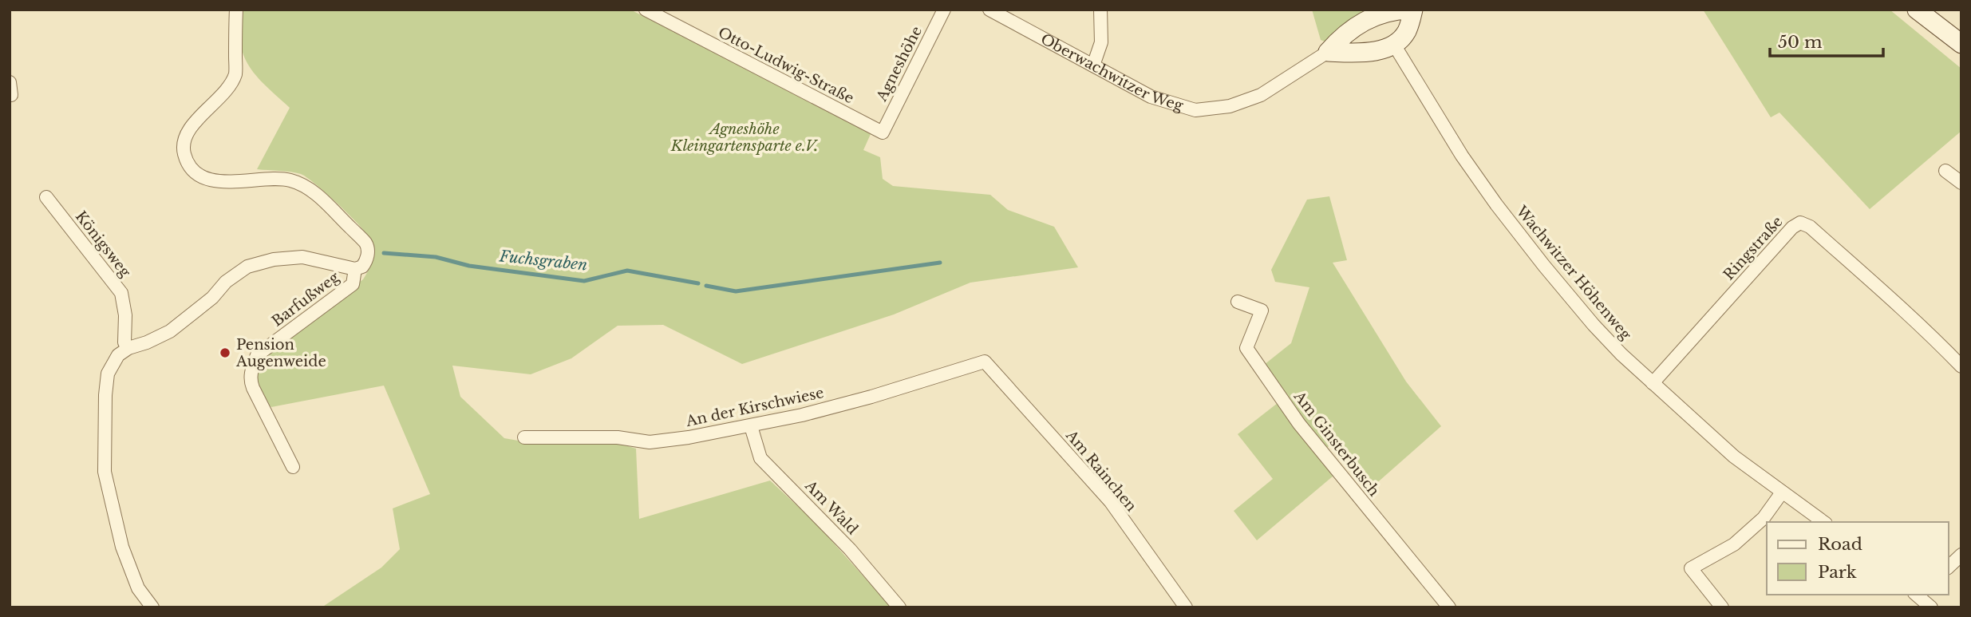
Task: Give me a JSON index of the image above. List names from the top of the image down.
{
  "streets": {
    "street": [
      "Agneshöhe",
      "Otto-Ludwig-Straße",
      "Oberwachwitzer Weg",
      "Königsweg",
      "Ringstraße",
      "Wachwitzer Höhenweg",
      "Barfußweg",
      "An der Kirschwiese",
      "Am Ginsterbusch",
      "Am Rainchen",
      "Am Wald"
    ]
  },
  "crossings": [
    ["Agneshöhe", "Otto-Ludwig-Straße"],
    ["Oberwachwitzer Weg", "Wachwitzer Höhenweg"],
    ["Ringstraße", "Wachwitzer Höhenweg"],
    ["An der Kirschwiese", "Am Rainchen"],
    ["An der Kirschwiese", "Am Wald"]
  ],
  "water": ["Fuchsgraben"],
  "parks": ["Agneshöhe Kleingartensparte e.V."],
  "places": ["Pension Augenweide"],
  "legend": ["Road", "Park"],
  "scale_bar": "50 m"
}
